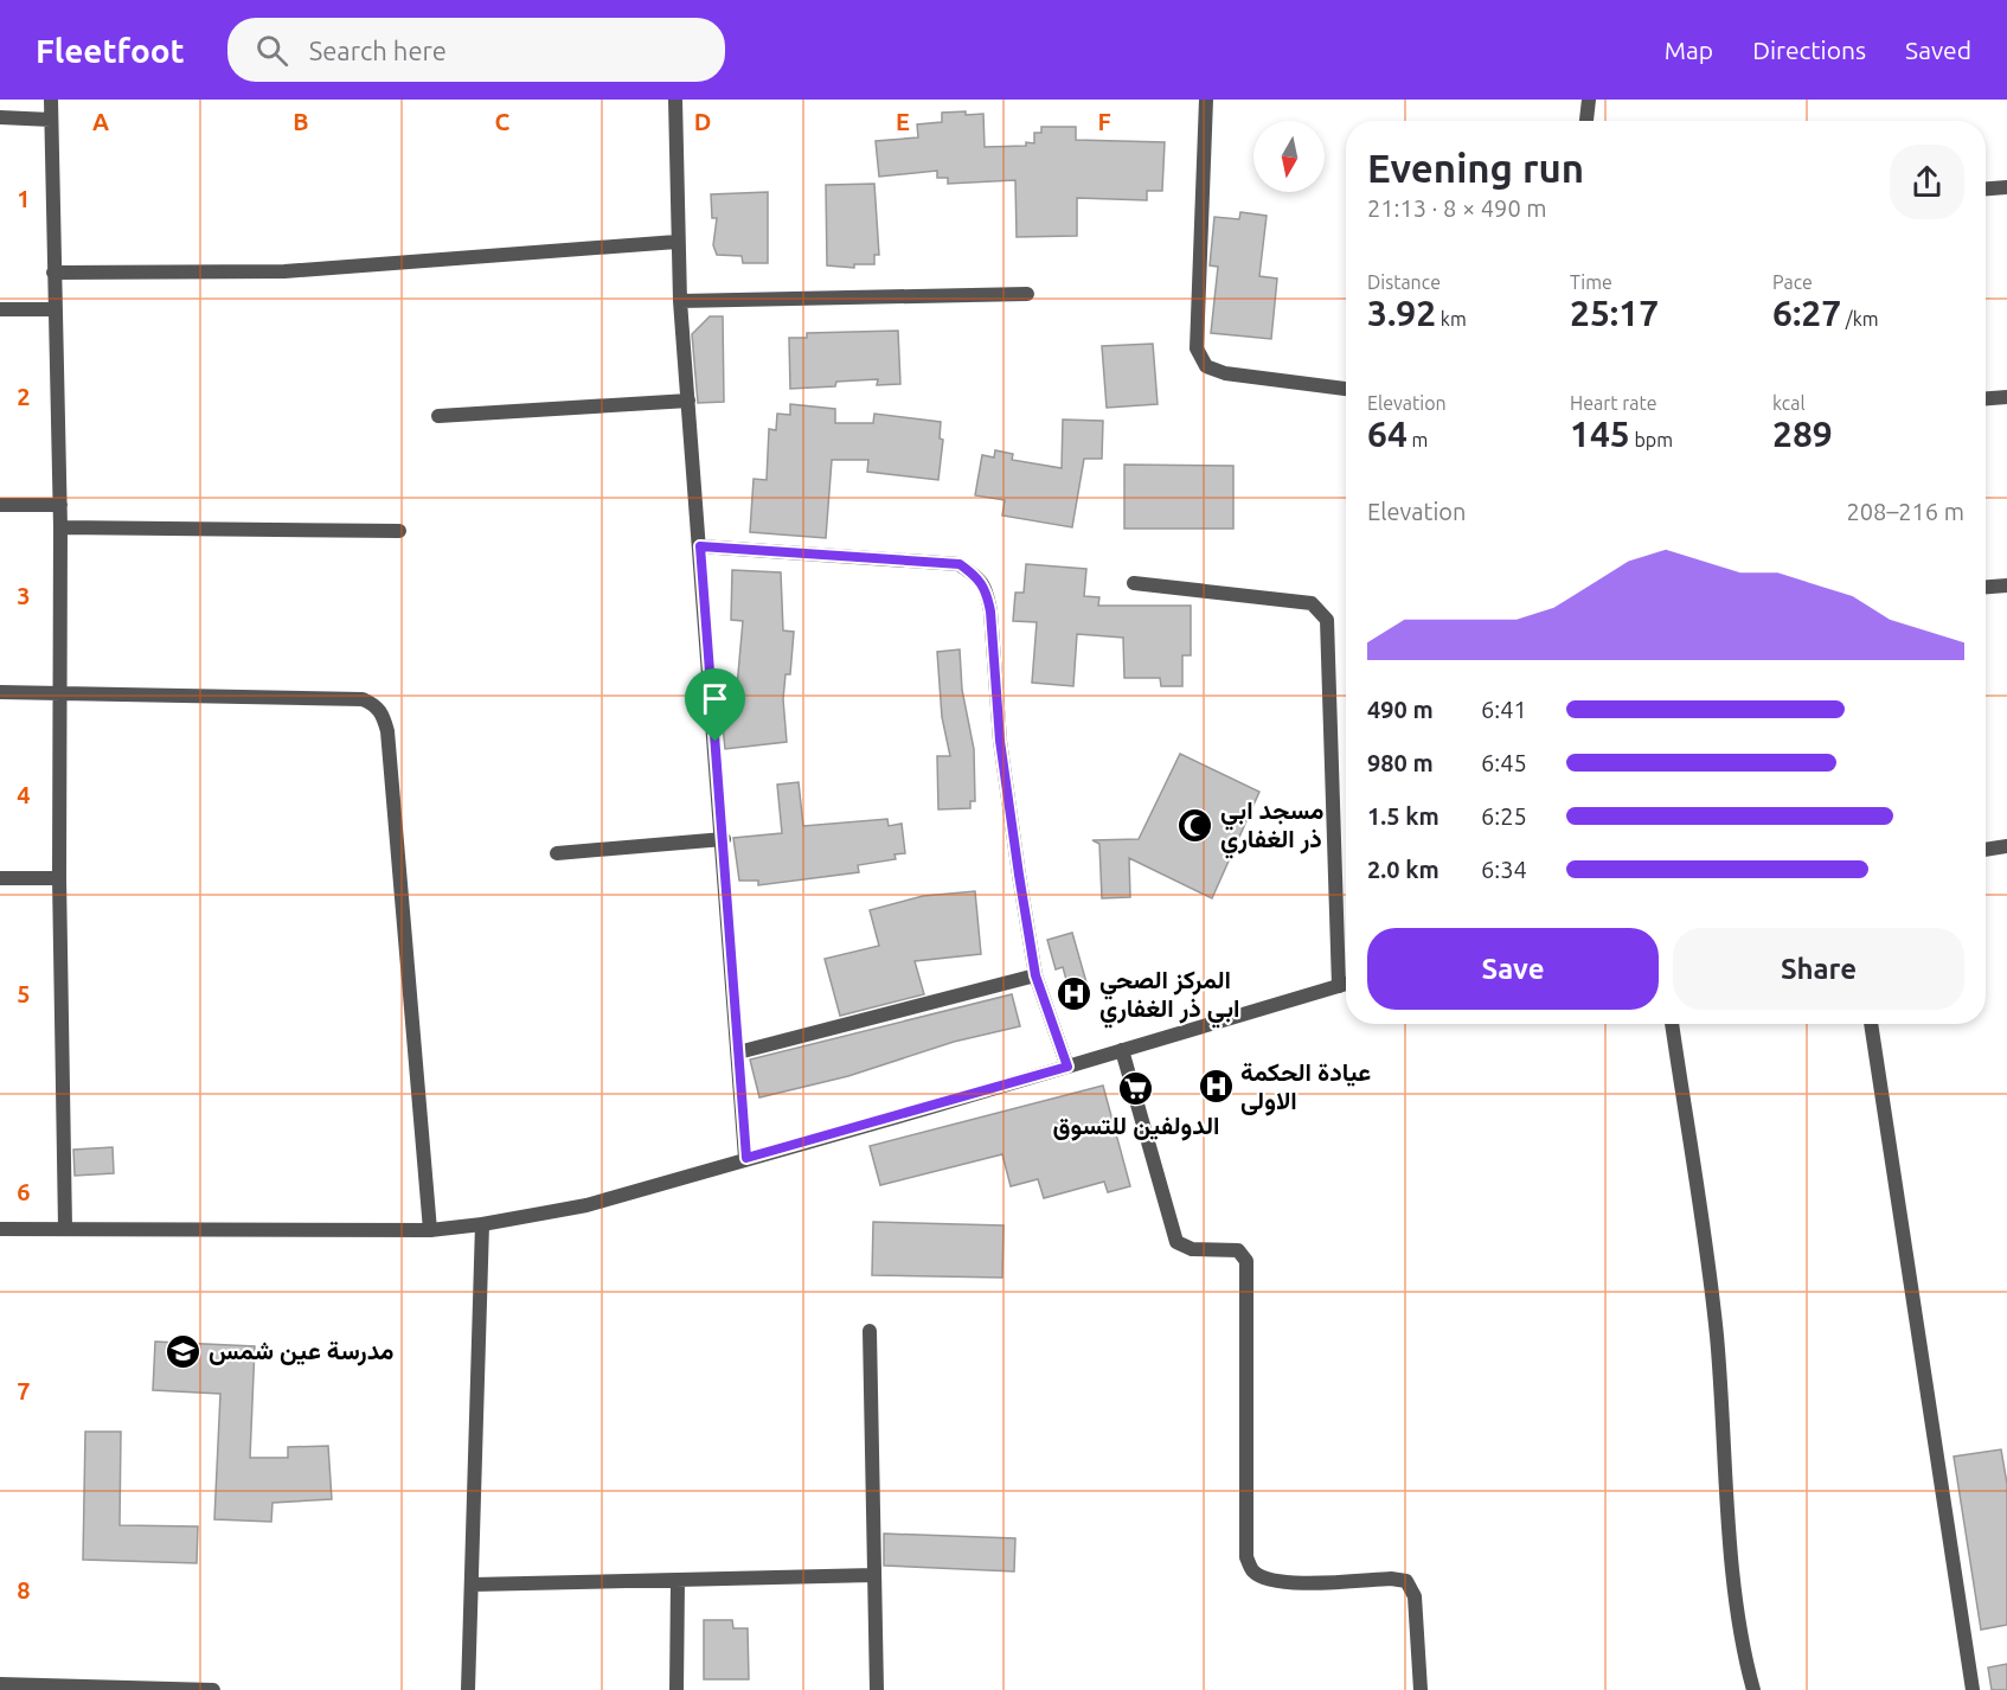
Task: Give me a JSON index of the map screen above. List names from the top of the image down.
{
  "places": {
    "mosque": ["مسجد ابي ذر الغفاري"],
    "hospital": ["المركز الصحي ابي ذر الغفاري", "عيادة الحكمة الاولى"],
    "supermarket": ["الدولفين للتسوق"],
    "school or university": ["مدرسة عين شمس"]
  },
  "north": "bottom",
  "page": {
    "header": "Fleetfoot",
    "search": "Search here",
    "nav": ["Map", "Directions", "Saved"],
    "heading": ["Evening run", "21:13 · 8 × 490 m"],
    "stats": [
      ["Distance", "3.92 km"],
      ["Time", "25:17"],
      ["Pace", "6:27 /km"],
      ["Elevation", "64 m"],
      ["Heart rate", "145 bpm"],
      ["kcal", "289"]
    ],
    "chart": ["Elevation", "208–216 m"],
    "list": [
      {
        "name": "490 m",
        "note": "6:41"
      },
      {
        "name": "980 m",
        "note": "6:45"
      },
      {
        "name": "1.5 km",
        "note": "6:25"
      },
      {
        "name": "2.0 km",
        "note": "6:34"
      }
    ],
    "buttons": ["Save", "Share"]
  },
  "grid": {
    "columns": [
      "A",
      "B",
      "C",
      "D",
      "E",
      "F"
    ],
    "rows": [
      "1",
      "2",
      "3",
      "4",
      "5",
      "6",
      "7",
      "8"
    ]
  }
}
